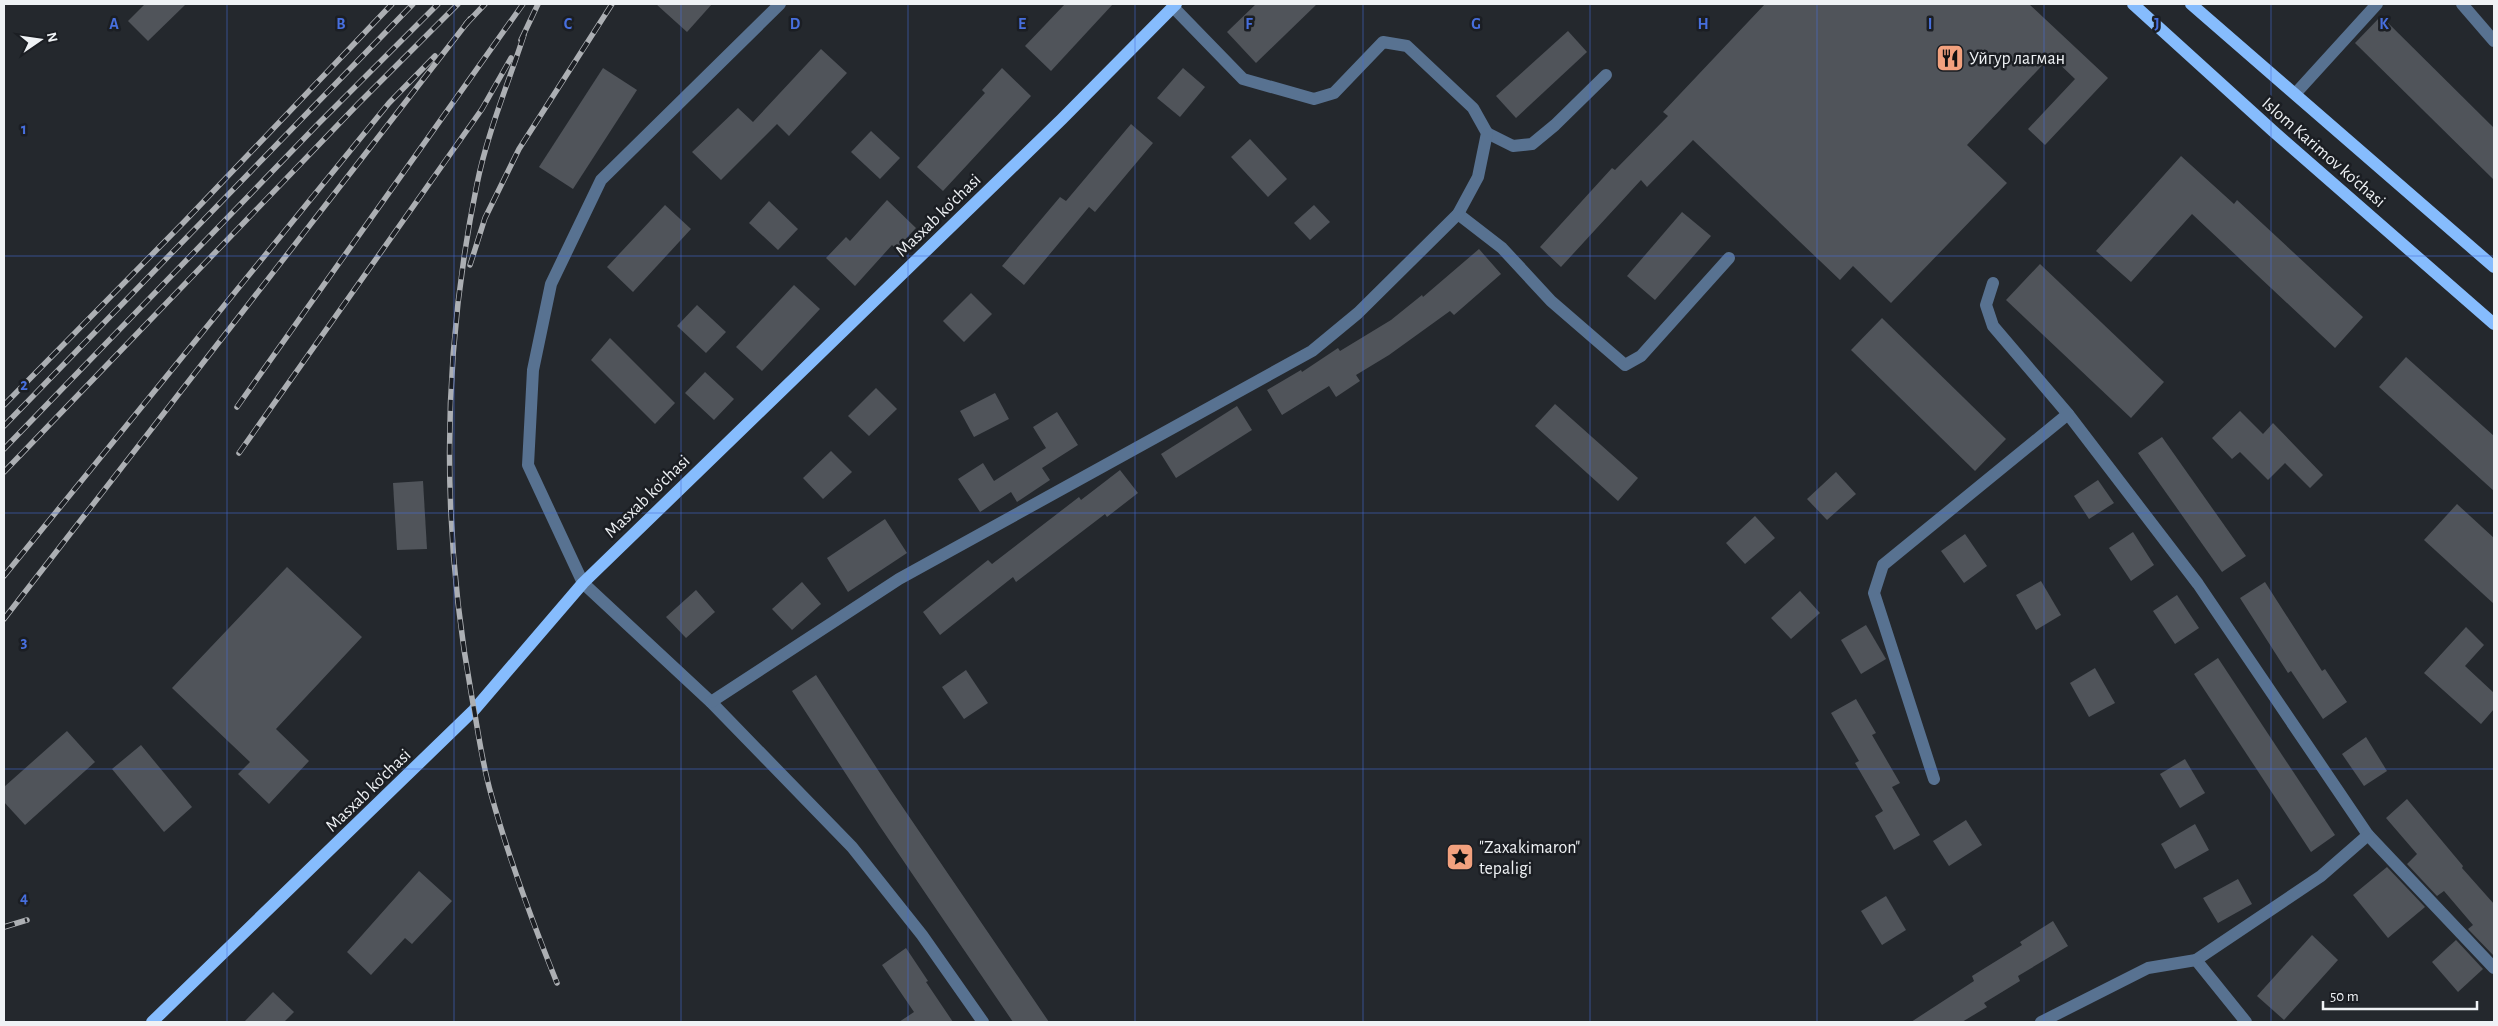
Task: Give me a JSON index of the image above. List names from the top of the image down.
{
  "streets": {
    "main road": ["Islom Karimov ko‘chasi", "Masxab ko'chasi"]
  },
  "places": {
    "restaurant": ["Уйгур лагман"],
    "place": ["\"Zaxakimaron\" tepaligi"]
  },
  "scale_bar": "50 m",
  "north": "right",
  "grid": {
    "columns": [
      "A",
      "B",
      "C",
      "D",
      "E",
      "F",
      "G",
      "H",
      "I",
      "J",
      "K"
    ],
    "rows": [
      "1",
      "2",
      "3",
      "4"
    ]
  }
}
